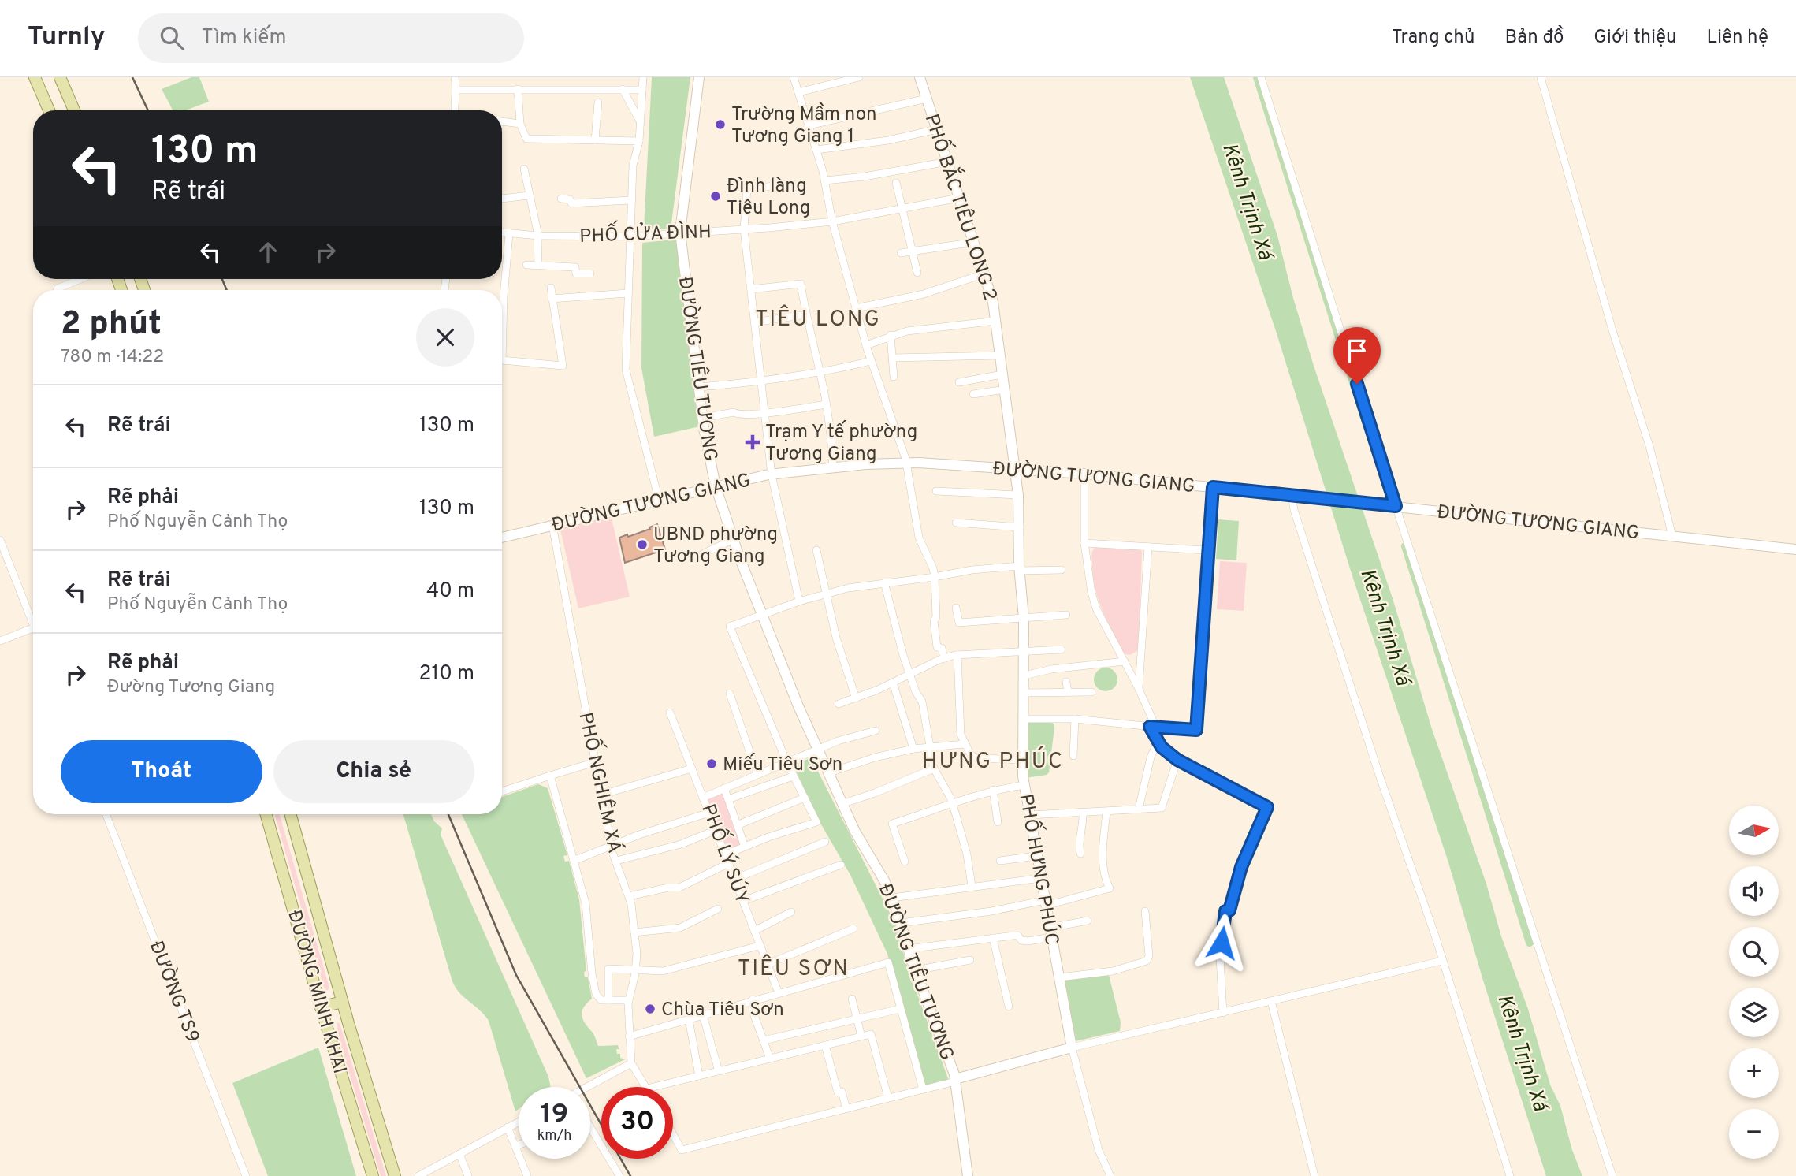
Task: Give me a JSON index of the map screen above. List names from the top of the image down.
{
  "streets": {
    "main road": ["ĐƯỜNG MINH KHAI"],
    "street": [
      "PHỐ BẮC TIÊU LONG 2",
      "PHỐ CỬA ĐÌNH",
      "ĐƯỜNG TIÊU TƯƠNG",
      "ĐƯỜNG TƯƠNG GIANG",
      "PHỐ NGHIÊM XÁ",
      "PHỐ LÝ SÚY",
      "PHỐ HƯNG PHÚC",
      "ĐƯỜNG TS9"
    ]
  },
  "crossings": [
    ["PHỐ BẮC TIÊU LONG 2", "PHỐ CỬA ĐÌNH"],
    ["PHỐ BẮC TIÊU LONG 2", "ĐƯỜNG TƯƠNG GIANG"],
    ["PHỐ BẮC TIÊU LONG 2", "PHỐ HƯNG PHÚC"],
    ["PHỐ CỬA ĐÌNH", "ĐƯỜNG TIÊU TƯƠNG"],
    ["ĐƯỜNG TIÊU TƯƠNG", "ĐƯỜNG TƯƠNG GIANG"],
    ["ĐƯỜNG TIÊU TƯƠNG", "PHỐ LÝ SÚY"],
    ["ĐƯỜNG TƯƠNG GIANG", "PHỐ NGHIÊM XÁ"],
    ["ĐƯỜNG TƯƠNG GIANG", "PHỐ HƯNG PHÚC"]
  ],
  "districts": ["TIÊU LONG", "HƯNG PHÚC", "TIÊU SƠN"],
  "water": ["Kênh Trịnh Xá"],
  "places": {
    "other": [
      "Trường Mầm non Tương Giang 1",
      "Đình làng Tiêu Long",
      "UBND phường Tương Giang",
      "Miếu Tiêu Sơn",
      "Chùa Tiêu Sơn"
    ],
    "health": ["Trạm Y tế phường Tương Giang"]
  },
  "north": "right",
  "page": {
    "header": "Turnly",
    "search": "Tìm kiếm",
    "nav": [
      "Trang chủ",
      "Bản đồ",
      "Giới thiệu",
      "Liên hệ"
    ],
    "turn": ["130 m", "Rẽ trái"],
    "heading": ["2 phút", "780 m · 14:22"],
    "list": [
      {
        "name": "Rẽ trái",
        "value": "130 m"
      },
      {
        "name": "Rẽ phải",
        "note": "Phố Nguyễn Cảnh Thọ",
        "value": "130 m"
      },
      {
        "name": "Rẽ trái",
        "note": "Phố Nguyễn Cảnh Thọ",
        "value": "40 m"
      },
      {
        "name": "Rẽ phải",
        "note": "Đường Tương Giang",
        "value": "210 m"
      }
    ],
    "buttons": ["Thoát", "Chia sẻ"],
    "map_buttons": ["+", "−"],
    "speed": "19 km/h",
    "limit": "30"
  }
}
